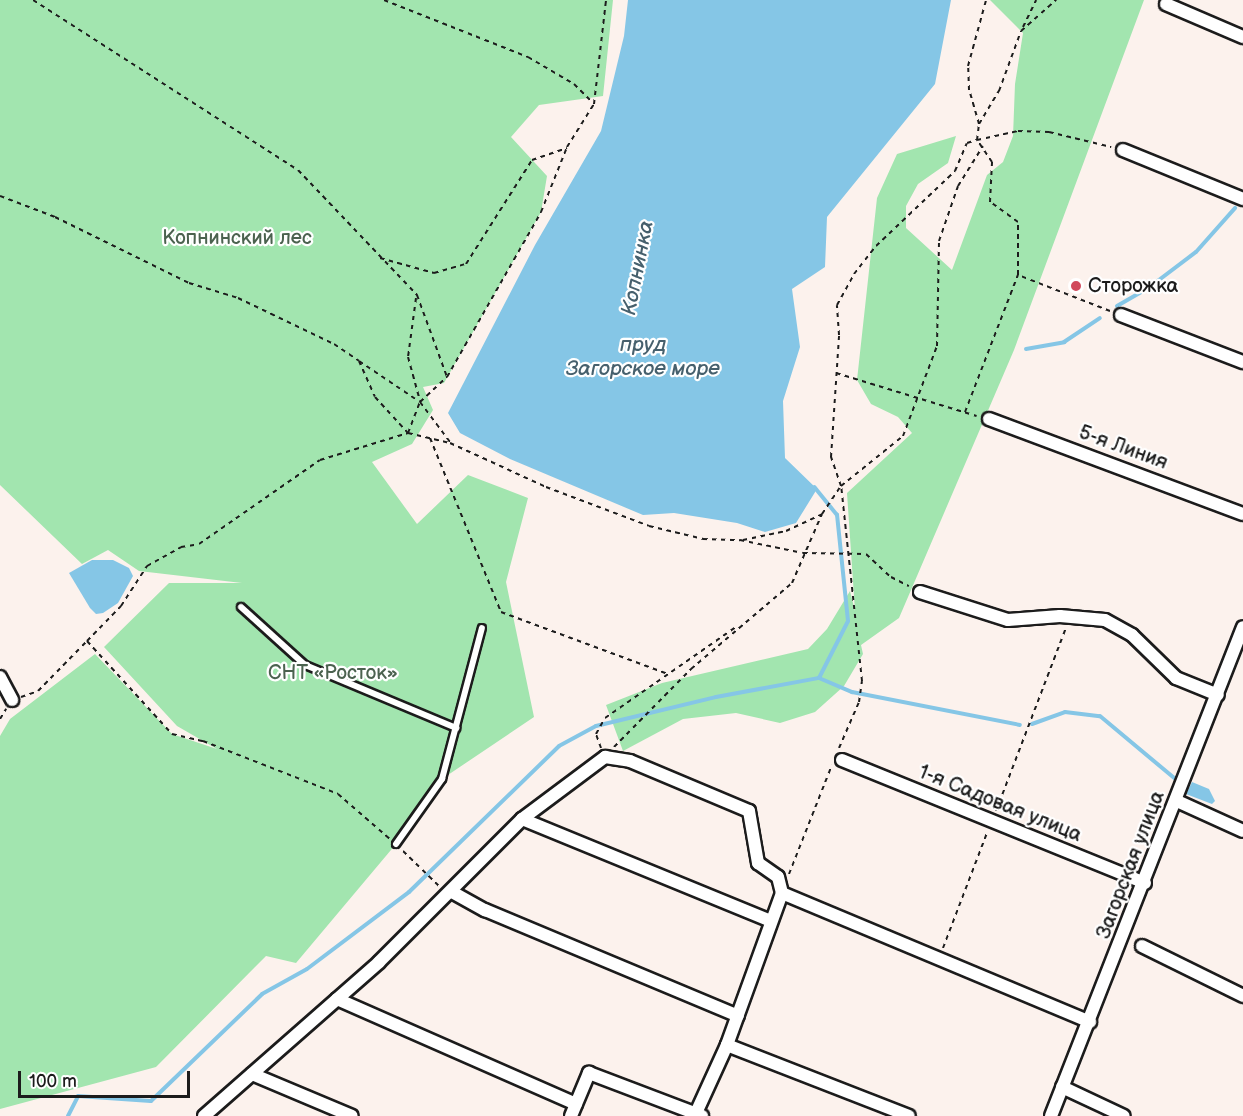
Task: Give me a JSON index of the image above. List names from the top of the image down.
{
  "streets": {
    "street": ["5-я Линия", "1-я Садовая улица", "Загорская улица"]
  },
  "crossings": [
    ["1-я Садовая улица", "Загорская улица"]
  ],
  "water": ["Копнинка", "пруд Загорское море"],
  "parks": ["Копнинский лес", "СНТ «Росток»"],
  "places": ["Сторожка"],
  "scale_bar": "100 m"
}
